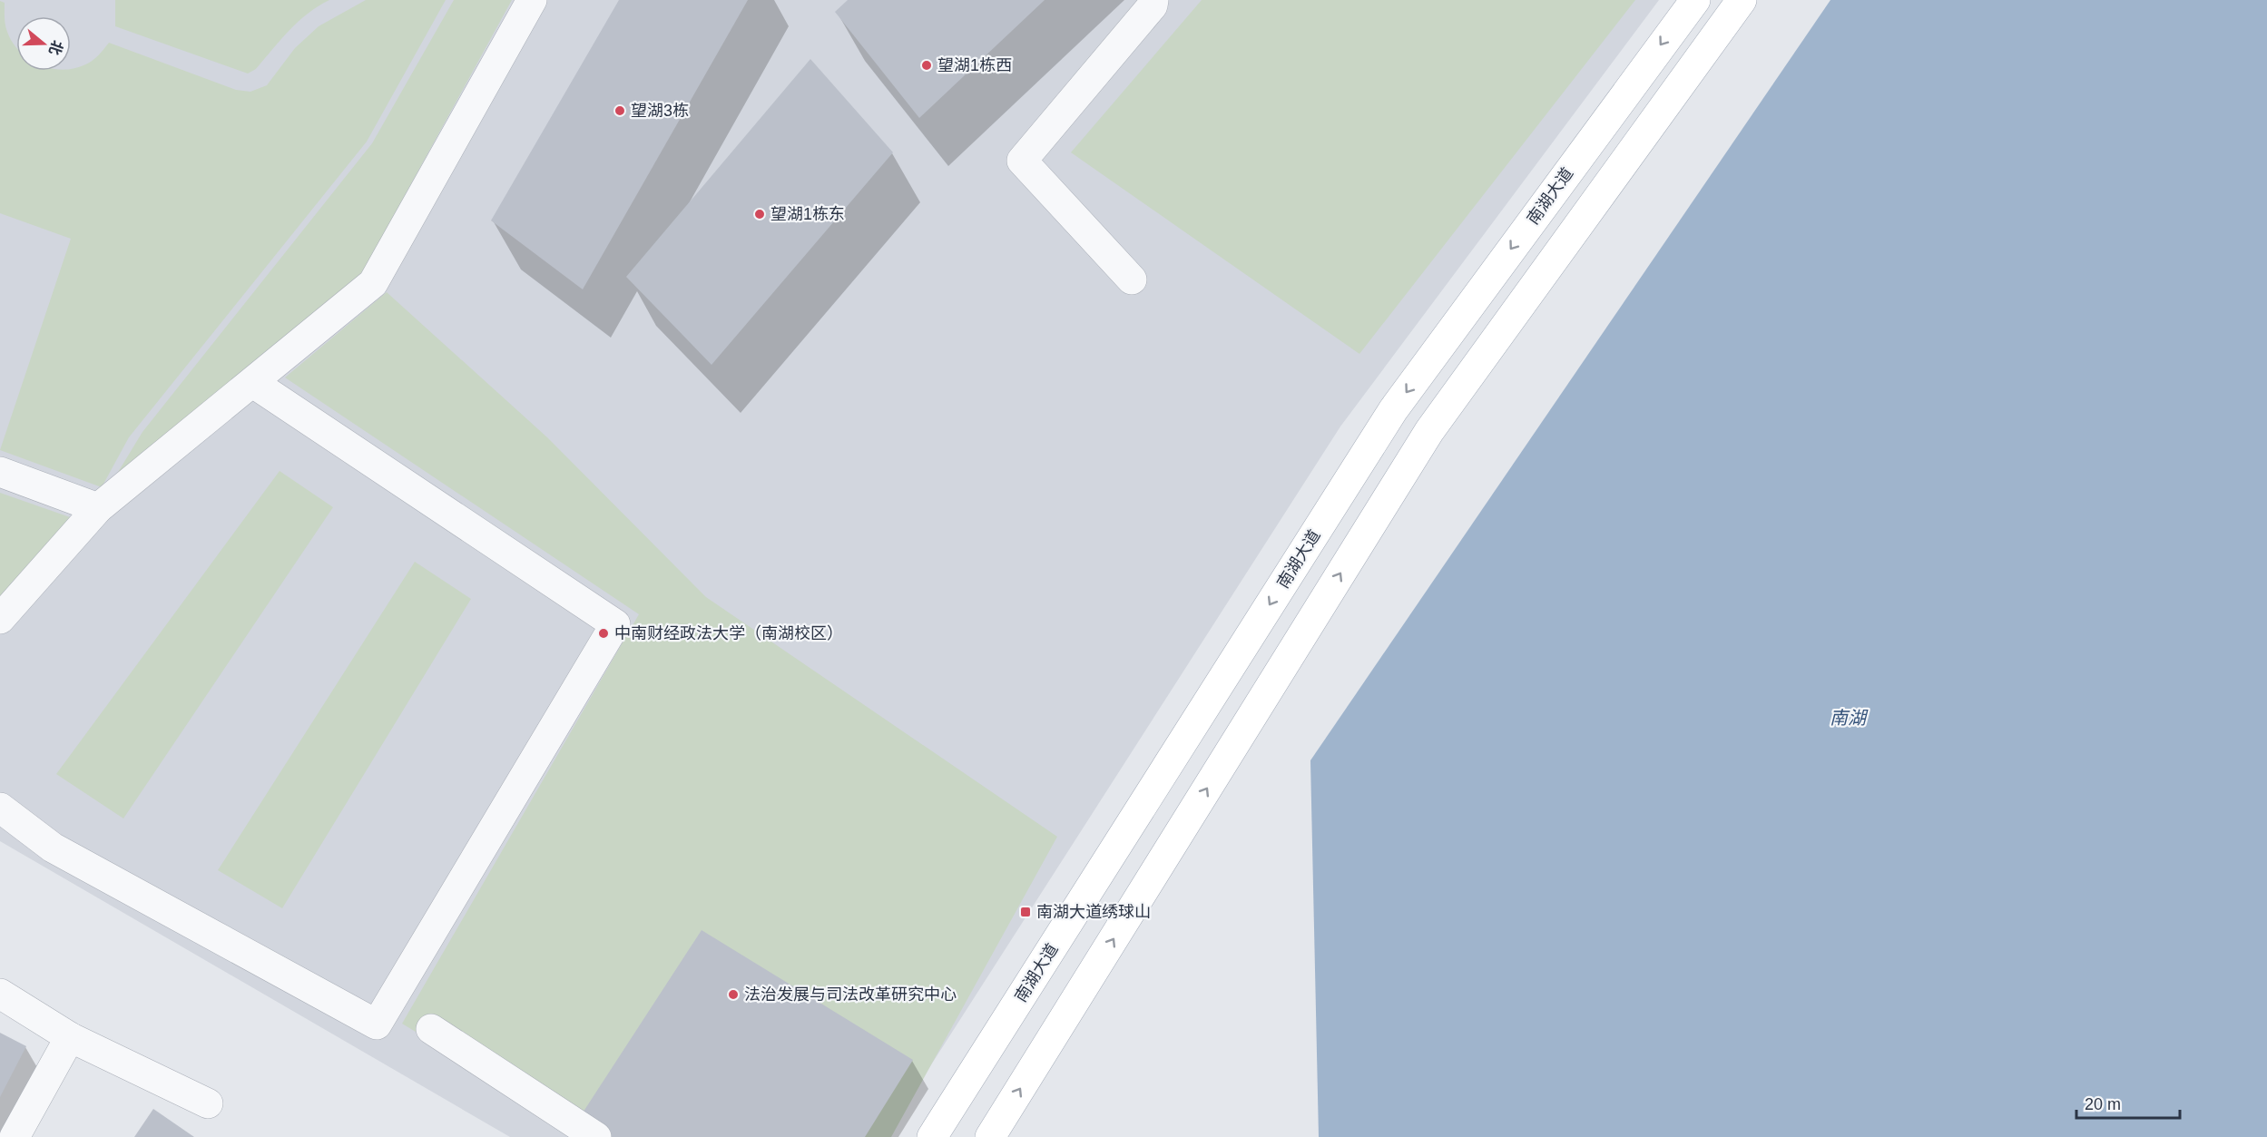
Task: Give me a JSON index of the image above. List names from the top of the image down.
{
  "streets": {
    "main road": ["南湖大道"]
  },
  "water": ["南湖"],
  "places": {
    "other": [
      "望湖1栋西",
      "望湖3栋",
      "望湖1栋东",
      "中南财经政法大学（南湖校区）",
      "法治发展与司法改革研究中心"
    ],
    "transit": ["南湖大道绣球山"]
  },
  "scale_bar": "20 m",
  "north": "right"
}
